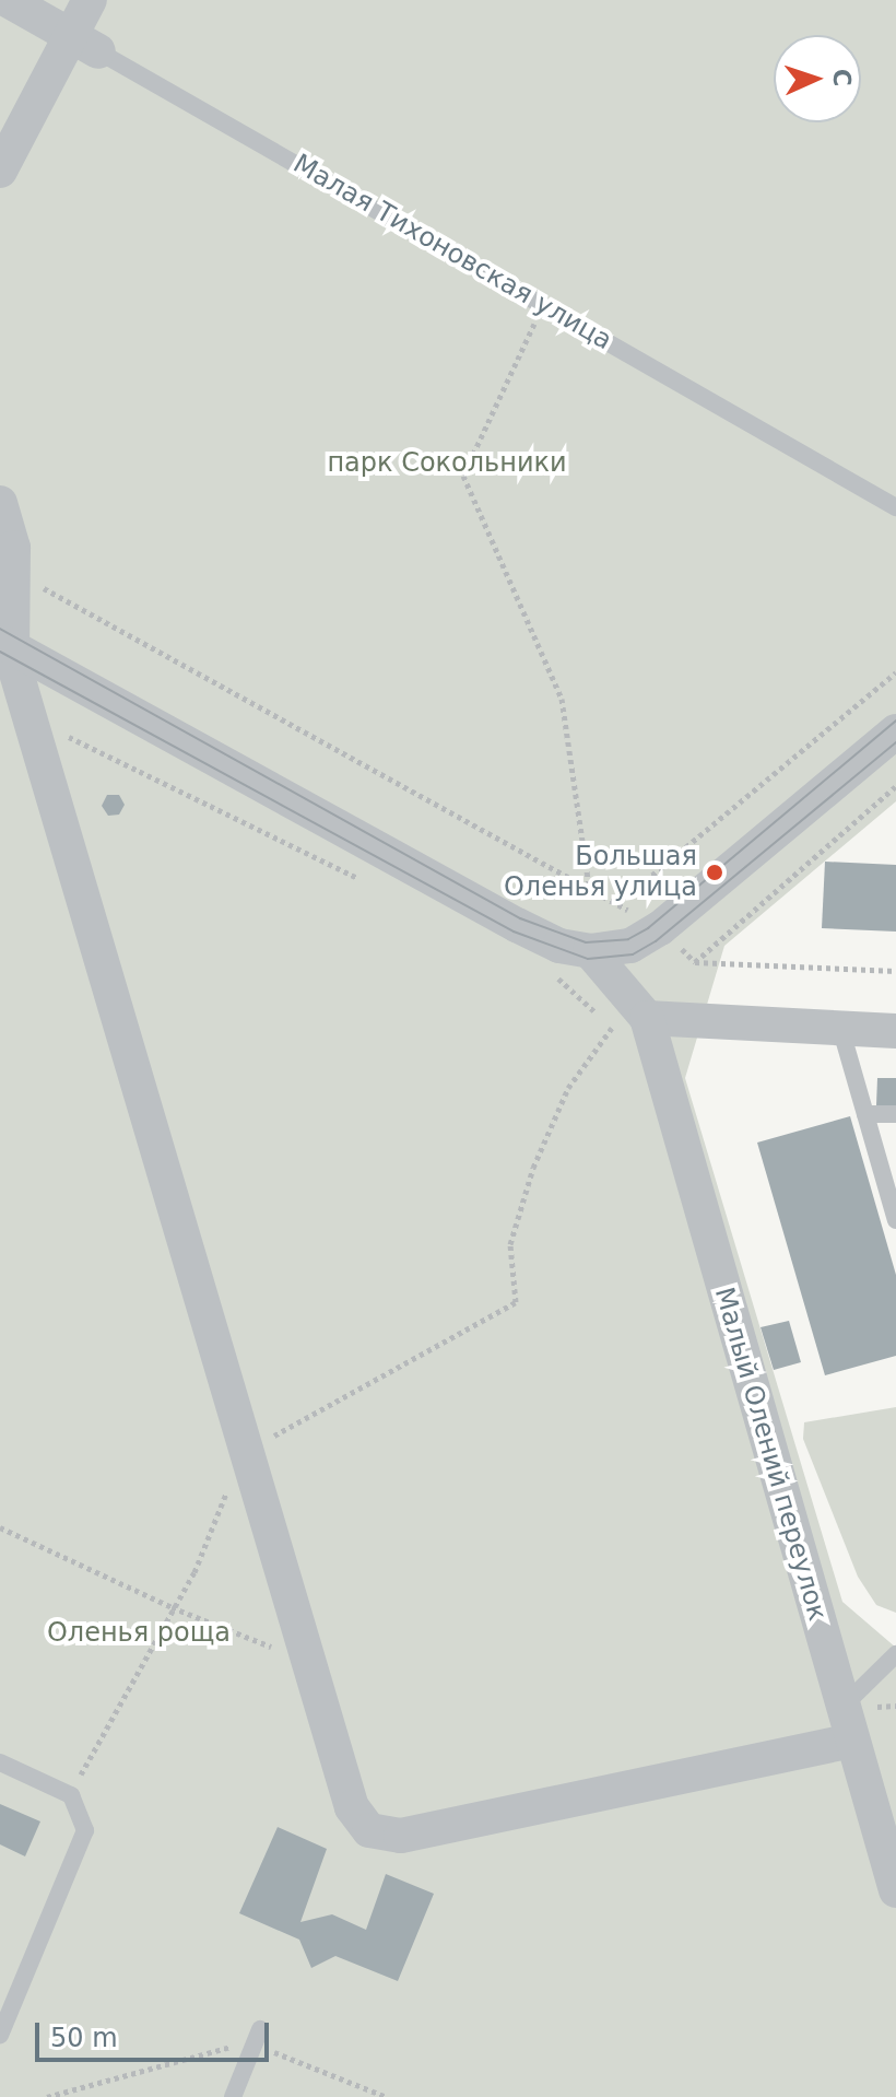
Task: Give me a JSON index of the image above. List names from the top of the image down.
{
  "streets": {
    "street": ["Малая Тихоновская улица", "Малый Олений переулок"]
  },
  "parks": ["парк Сокольники", "Оленья роща"],
  "places": ["Большая Оленья улица"],
  "scale_bar": "50 m",
  "north": "right"
}
